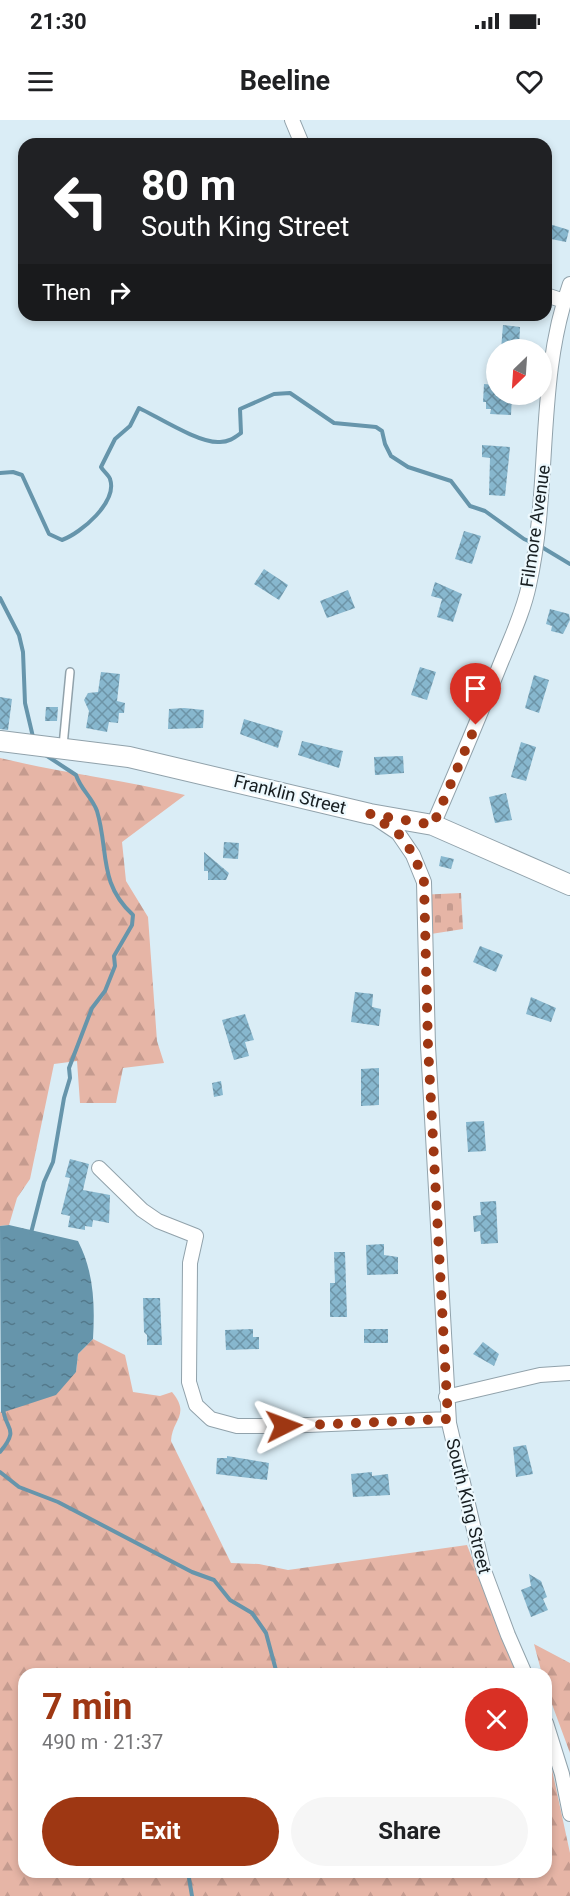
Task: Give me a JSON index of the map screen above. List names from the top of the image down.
{
  "streets": {
    "main road": ["Franklin Street"],
    "street": ["Filmore Avenue", "South King Street"]
  },
  "crossings": [
    ["Filmore Avenue", "Franklin Street"],
    ["Franklin Street", "South King Street"]
  ],
  "north": "bottom left",
  "page": {
    "status": "21:30",
    "header": "Beeline",
    "turn": ["80 m", "South King Street"],
    "then": "Then",
    "heading": ["7 min", "490 m · 21:37"],
    "buttons": ["Exit", "Share"]
  }
}
